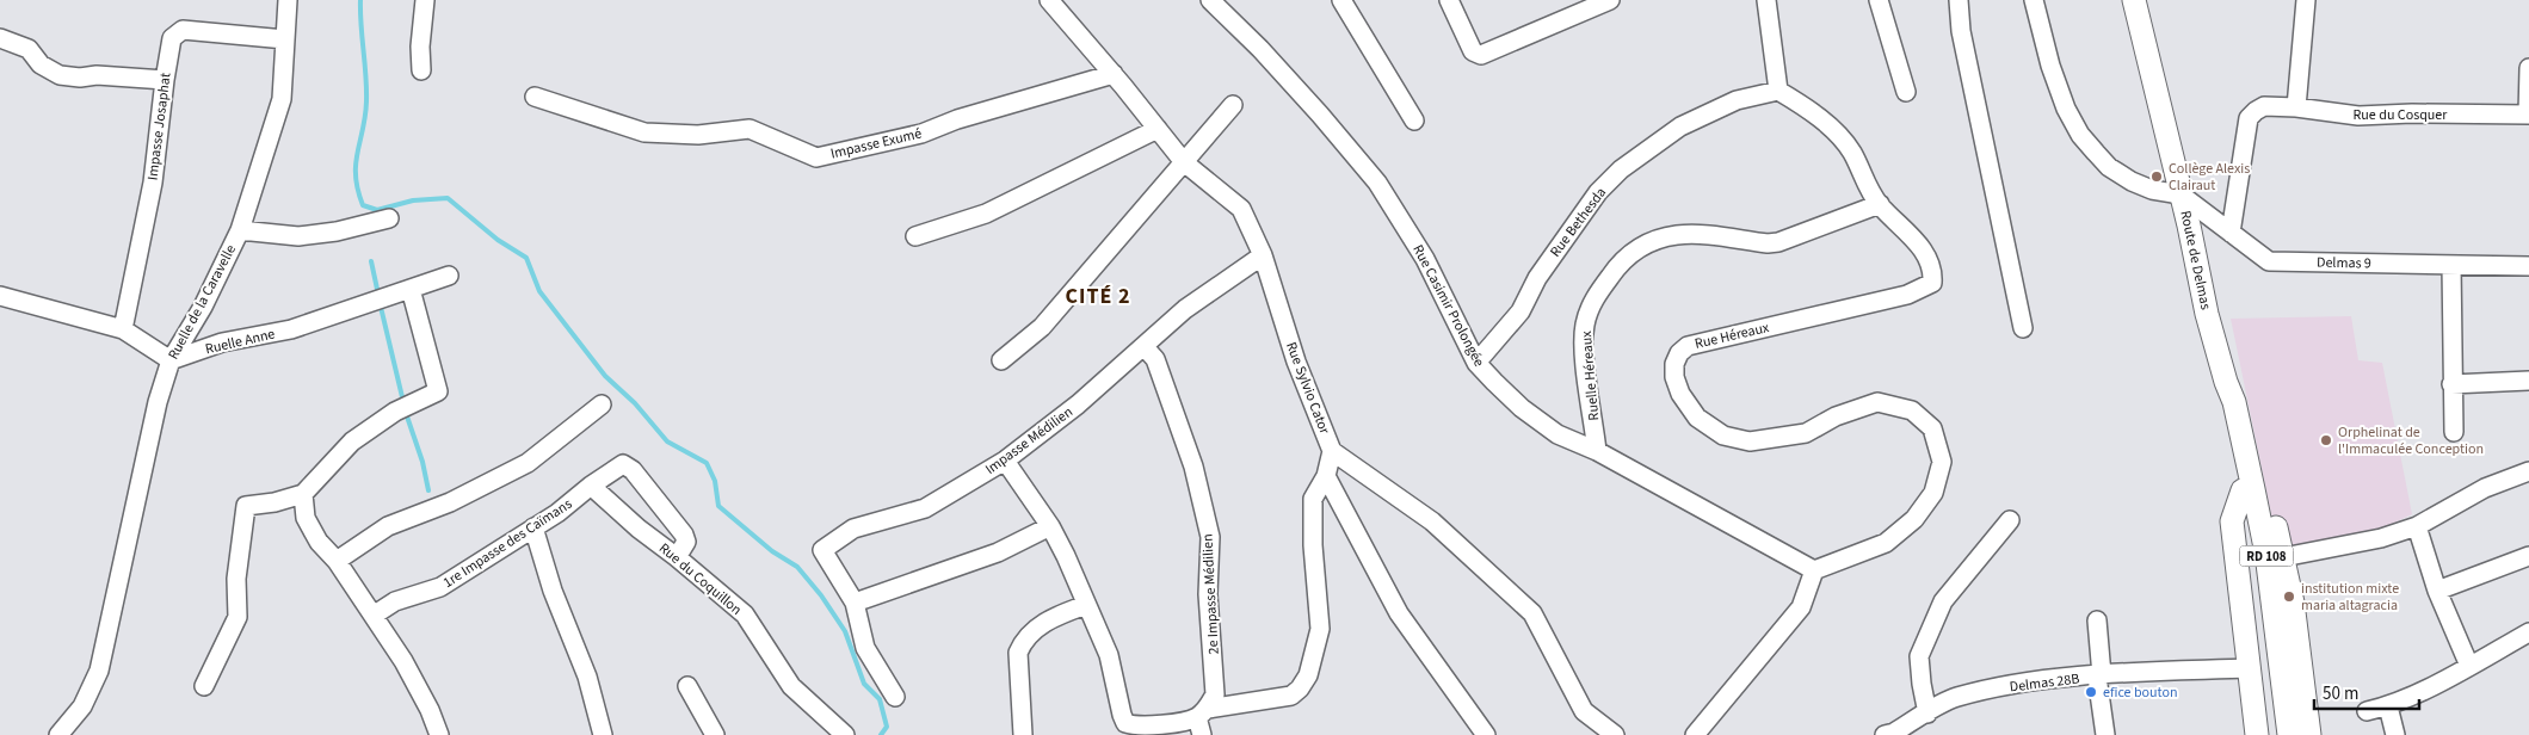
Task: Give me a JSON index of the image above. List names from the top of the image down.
{
  "streets": {
    "main road": ["Route de Delmas", "RD 108"],
    "street": [
      "Rue du Cosquer",
      "Impasse Josaphat",
      "Impasse Exumé",
      "Rue Bethesda",
      "Delmas 9",
      "Ruelle de la Caravelle",
      "Rue Casimir Prolongée",
      "Rue Héreaux",
      "Ruelle Anne",
      "Ruelle Héreaux",
      "Rue Sylvio Cator",
      "Impasse Médilien",
      "1re Impasse des Caïmans",
      "Rue du Coquillon",
      "2e Impasse Médilien",
      "Delmas 28B"
    ]
  },
  "crossings": [
    ["Rue du Cosquer", "Delmas 9"],
    ["Impasse Josaphat", "Ruelle de la Caravelle"],
    ["Impasse Exumé", "Rue Sylvio Cator"],
    ["Rue Bethesda", "Rue Casimir Prolongée"],
    ["Rue Bethesda", "Rue Héreaux"],
    ["Route de Delmas", "Delmas 9"],
    ["Ruelle de la Caravelle", "Ruelle Anne"],
    ["Rue Casimir Prolongée", "Rue Héreaux"],
    ["Rue Casimir Prolongée", "Ruelle Héreaux"],
    ["Rue Héreaux", "Ruelle Héreaux"],
    ["Rue Sylvio Cator", "Impasse Médilien"],
    ["Impasse Médilien", "2e Impasse Médilien"],
    ["1re Impasse des Caïmans", "Rue du Coquillon"]
  ],
  "districts": ["CITÉ 2"],
  "places": [
    "Collège Alexis Clairaut",
    "Orphelinat de l'Immaculée Conception",
    "institution mixte maria altagracia",
    "efice bouton"
  ],
  "scale_bar": "50 m"
}
